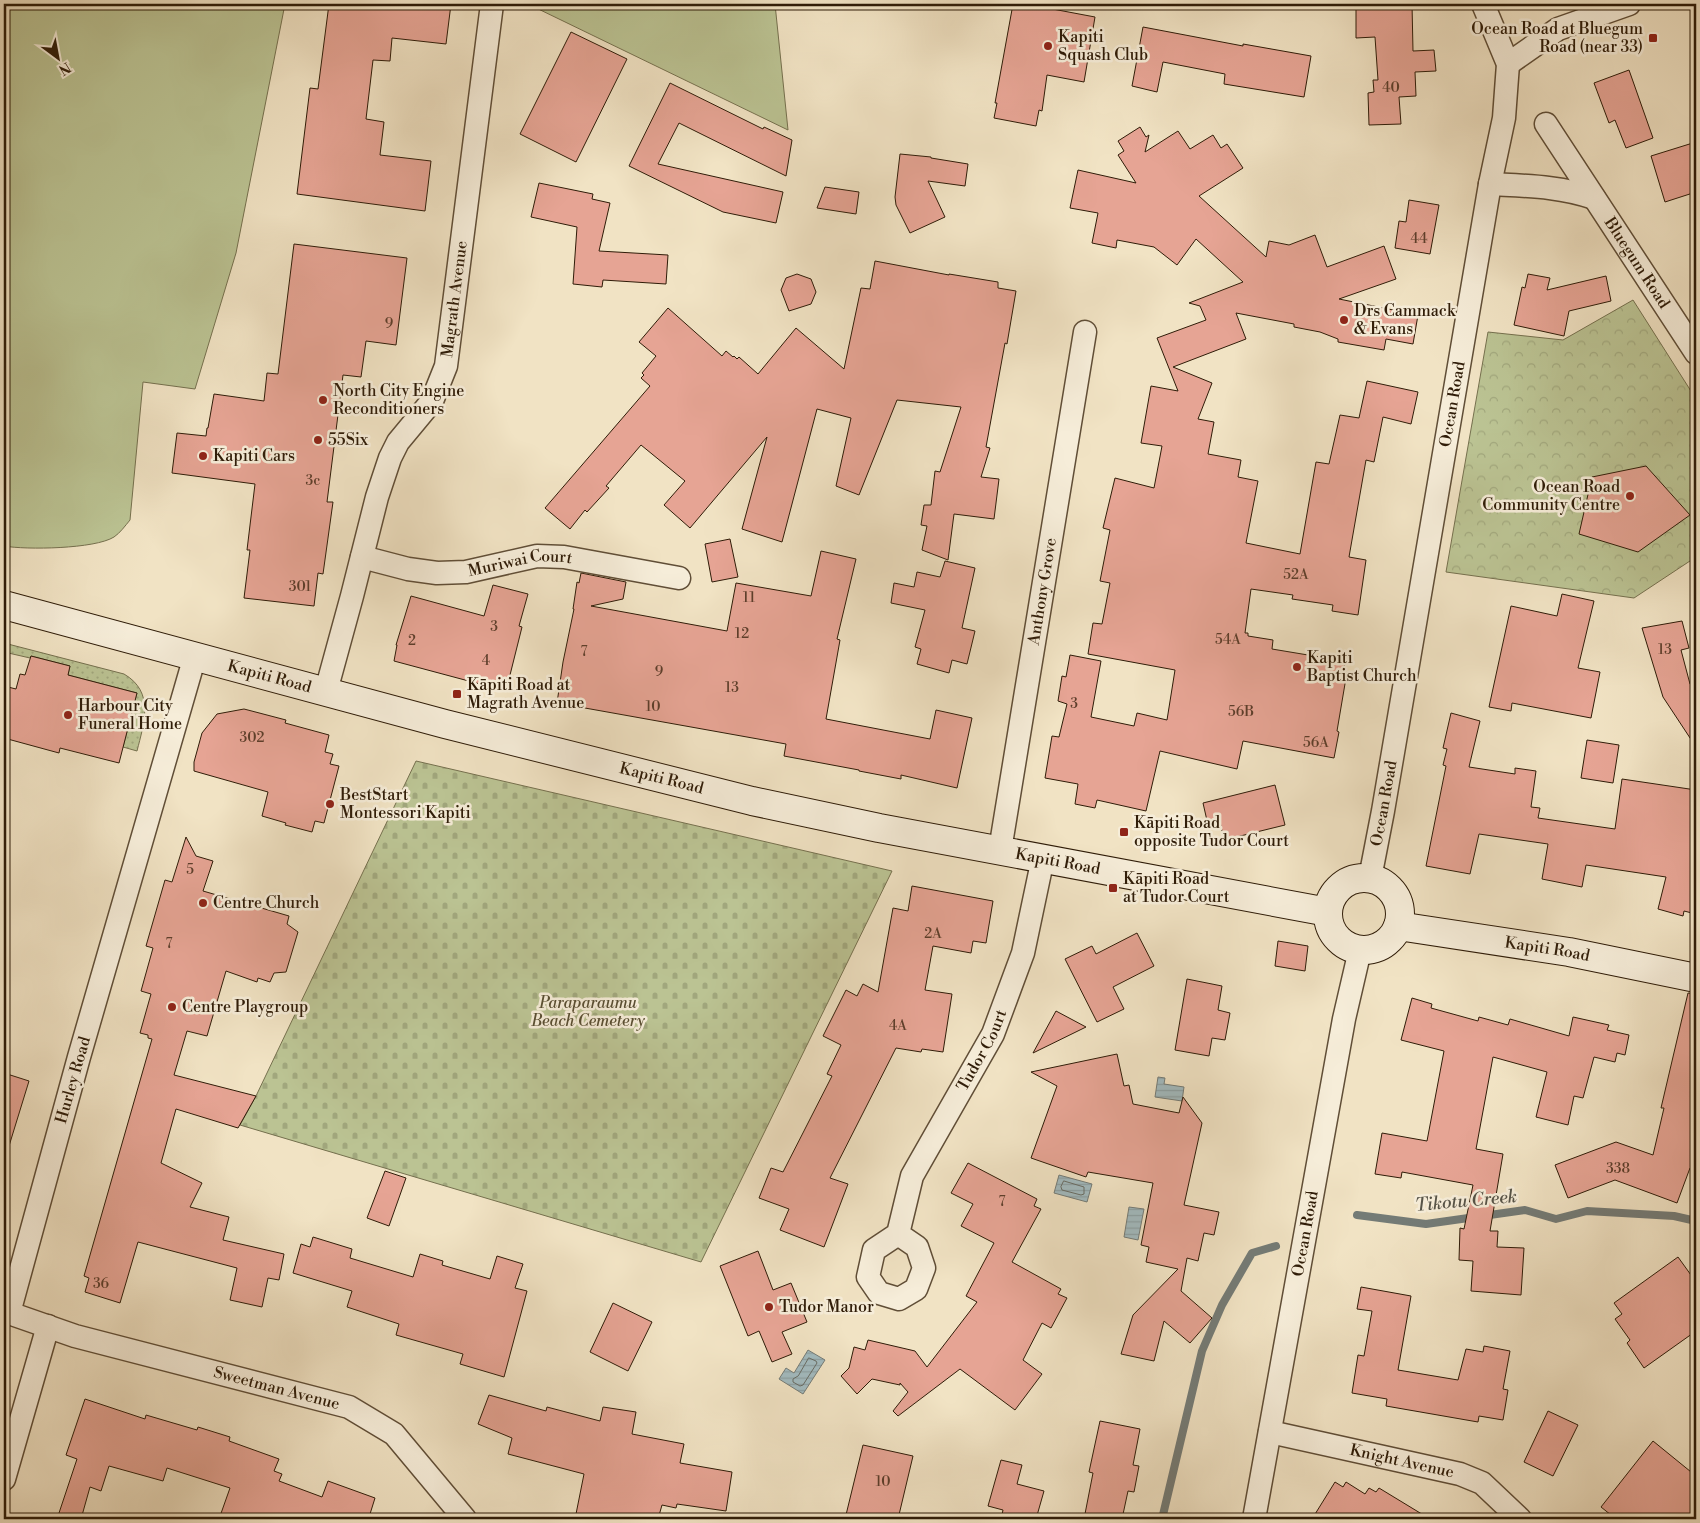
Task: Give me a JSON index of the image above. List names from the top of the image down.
{
  "streets": {
    "main road": ["Kapiti Road"],
    "street": [
      "Bluegum Road",
      "Magrath Avenue",
      "Ocean Road",
      "Muriwai Court",
      "Anthony Grove",
      "Tudor Court",
      "Hurley Road",
      "Sweetman Avenue",
      "Knight Avenue"
    ]
  },
  "crossings": [
    ["Magrath Avenue", "Muriwai Court"],
    ["Magrath Avenue", "Kapiti Road"],
    ["Ocean Road", "Kapiti Road"],
    ["Ocean Road", "Knight Avenue"],
    ["Anthony Grove", "Kapiti Road"],
    ["Kapiti Road", "Tudor Court"],
    ["Kapiti Road", "Hurley Road"],
    ["Hurley Road", "Sweetman Avenue"]
  ],
  "water": ["Tikotu Creek"],
  "parks": ["Paraparaumu Beach Cemetery"],
  "places": {
    "transit": [
      "Ocean Road at Bluegum Road (near 33)",
      "Kāpiti Road at Magrath Avenue",
      "Kāpiti Road opposite Tudor Court",
      "Kāpiti Road at Tudor Court"
    ],
    "other": [
      "Kapiti Squash Club",
      "Drs Cammack & Evans",
      "North City Engine Reconditioners",
      "55Six",
      "Kapiti Cars",
      "Ocean Road Community Centre",
      "Kapiti Baptist Church",
      "Harbour City Funeral Home",
      "BestStart Montessori Kapiti",
      "Centre Church",
      "Centre Playgroup",
      "Tudor Manor"
    ]
  },
  "house_numbers": [
    "40",
    "44",
    "9",
    "3c",
    "52A",
    "301",
    "11",
    "3",
    "12",
    "54A",
    "2",
    "13",
    "7",
    "4",
    "9",
    "13",
    "3",
    "10",
    "56B",
    "302",
    "56A",
    "5",
    "2A",
    "7",
    "4A",
    "338",
    "7",
    "36",
    "10"
  ],
  "north": "bottom right"
}
